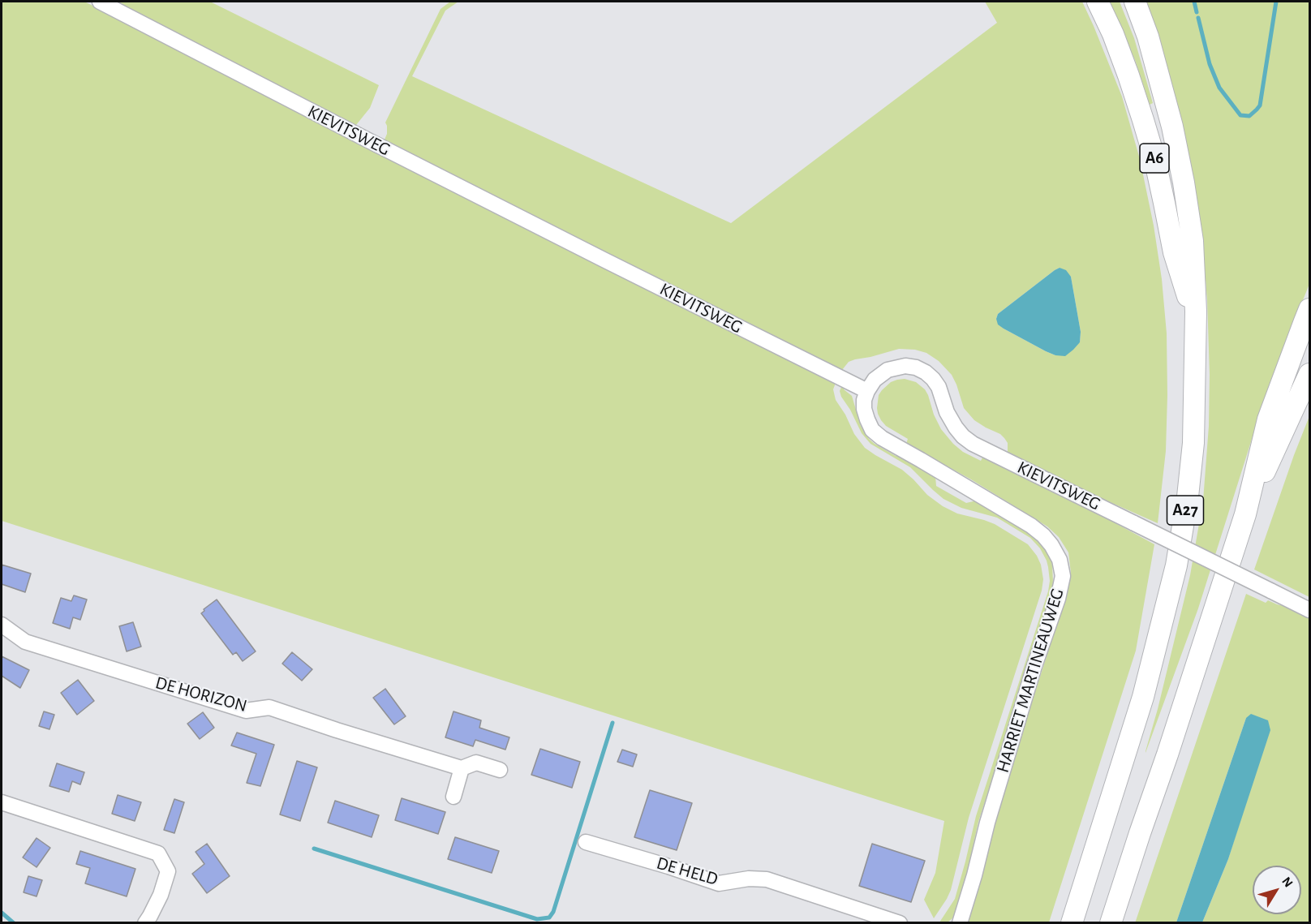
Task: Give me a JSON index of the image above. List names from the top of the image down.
{
  "streets": {
    "highway": ["A6", "A27"],
    "street": [
      "KIEVITSWEG",
      "HARRIET MARTINEAUWEG",
      "DE HORIZON",
      "DE HELD"
    ]
  },
  "crossings": [
    ["KIEVITSWEG", "HARRIET MARTINEAUWEG"],
    ["A6", "A27"]
  ],
  "north": "top right"
}
